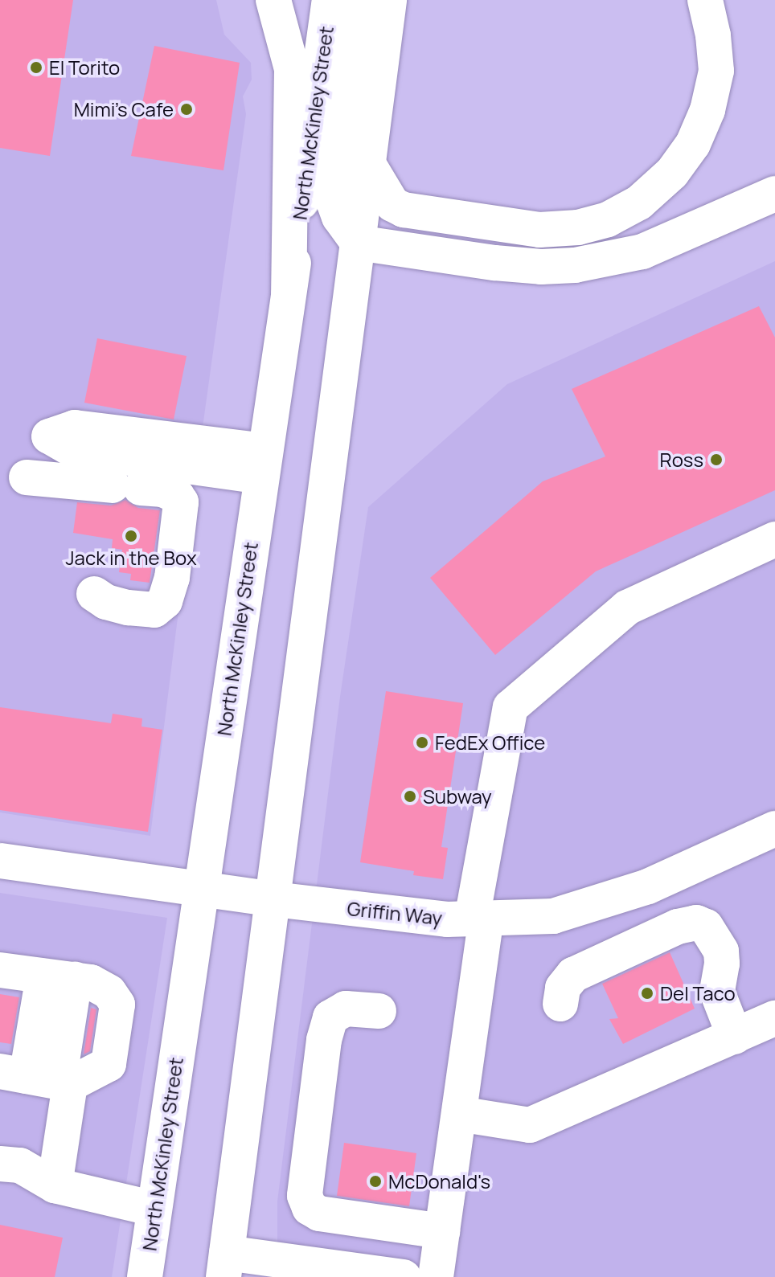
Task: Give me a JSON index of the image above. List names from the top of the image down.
{
  "streets": {
    "main road": ["North McKinley Street", "Griffin Way"]
  },
  "crossings": [
    ["North McKinley Street", "Griffin Way"]
  ],
  "places": [
    "El Torito",
    "Mimi's Cafe",
    "Ross",
    "Jack in the Box",
    "FedEx Office",
    "Subway",
    "Del Taco",
    "McDonald's"
  ]
}
